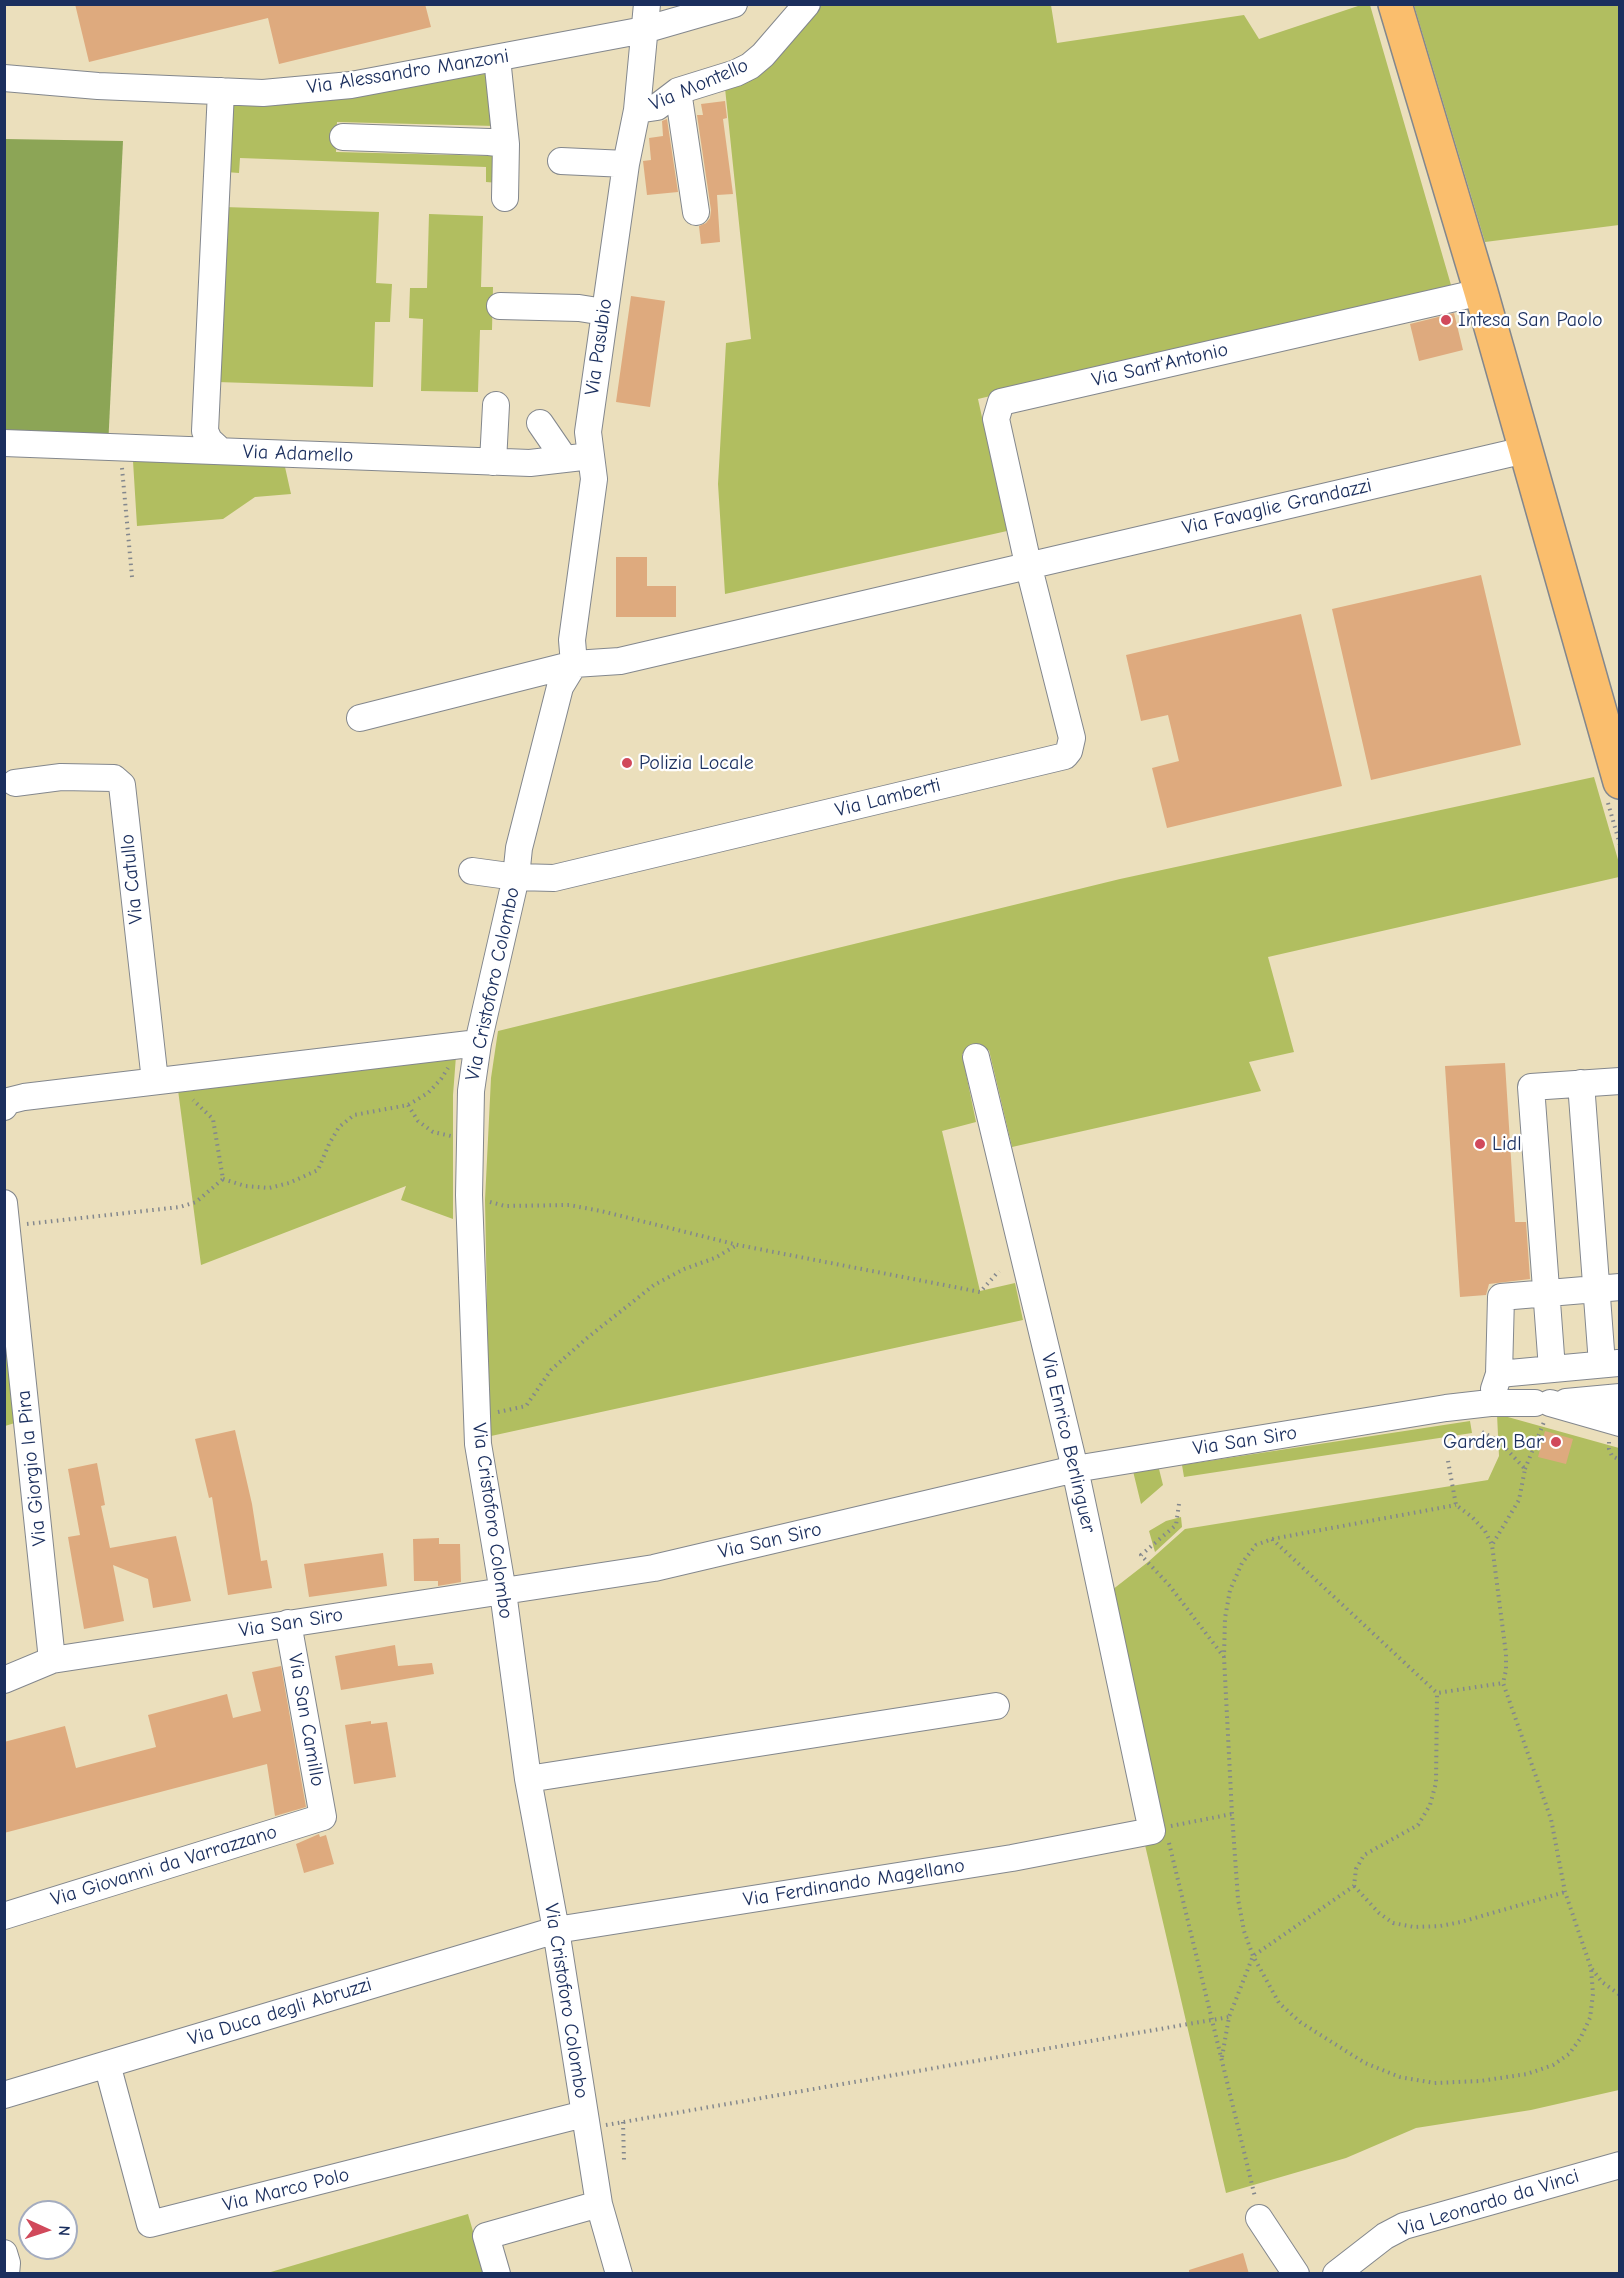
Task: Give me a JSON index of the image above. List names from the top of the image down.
{
  "streets": {
    "street": [
      "Via Alessandro Manzoni",
      "Via Montello",
      "Via Pasubio",
      "Via Sant'Antonio",
      "Via Adamello",
      "Via Favaglie Grandazzi",
      "Via Lamberti",
      "Via Catullo",
      "Via Cristoforo Colombo",
      "Via San Siro",
      "Via Enrico Berlinguer",
      "Via Giorgio la Pira",
      "Via San Camillo",
      "Via Giovanni da Varrazzano",
      "Via Ferdinando Magellano",
      "Via Duca degli Abruzzi",
      "Via Marco Polo",
      "Via Leonardo da Vinci"
    ]
  },
  "crossings": [
    ["Via Alessandro Manzoni", "Via Pasubio"],
    ["Via Montello", "Via Pasubio"],
    ["Via Pasubio", "Via Adamello"],
    ["Via Pasubio", "Via Favaglie Grandazzi"],
    ["Via Pasubio", "Via Cristoforo Colombo"],
    ["Via Sant'Antonio", "Via Favaglie Grandazzi"],
    ["Via Sant'Antonio", "Via Lamberti"],
    ["Via Favaglie Grandazzi", "Via Lamberti"],
    ["Via Favaglie Grandazzi", "Via Cristoforo Colombo"],
    ["Via Lamberti", "Via Cristoforo Colombo"],
    ["Via Cristoforo Colombo", "Via San Siro"],
    ["Via Cristoforo Colombo", "Via Ferdinando Magellano"],
    ["Via Cristoforo Colombo", "Via Duca degli Abruzzi"],
    ["Via Cristoforo Colombo", "Via Marco Polo"],
    ["Via San Siro", "Via Enrico Berlinguer"],
    ["Via San Siro", "Via Giorgio la Pira"],
    ["Via San Siro", "Via San Camillo"],
    ["Via Enrico Berlinguer", "Via Ferdinando Magellano"],
    ["Via San Camillo", "Via Giovanni da Varrazzano"],
    ["Via Ferdinando Magellano", "Via Duca degli Abruzzi"],
    ["Via Duca degli Abruzzi", "Via Marco Polo"]
  ],
  "places": [
    "Intesa San Paolo",
    "Polizia Locale",
    "Lidl",
    "Garden Bar"
  ],
  "north": "right"
}
